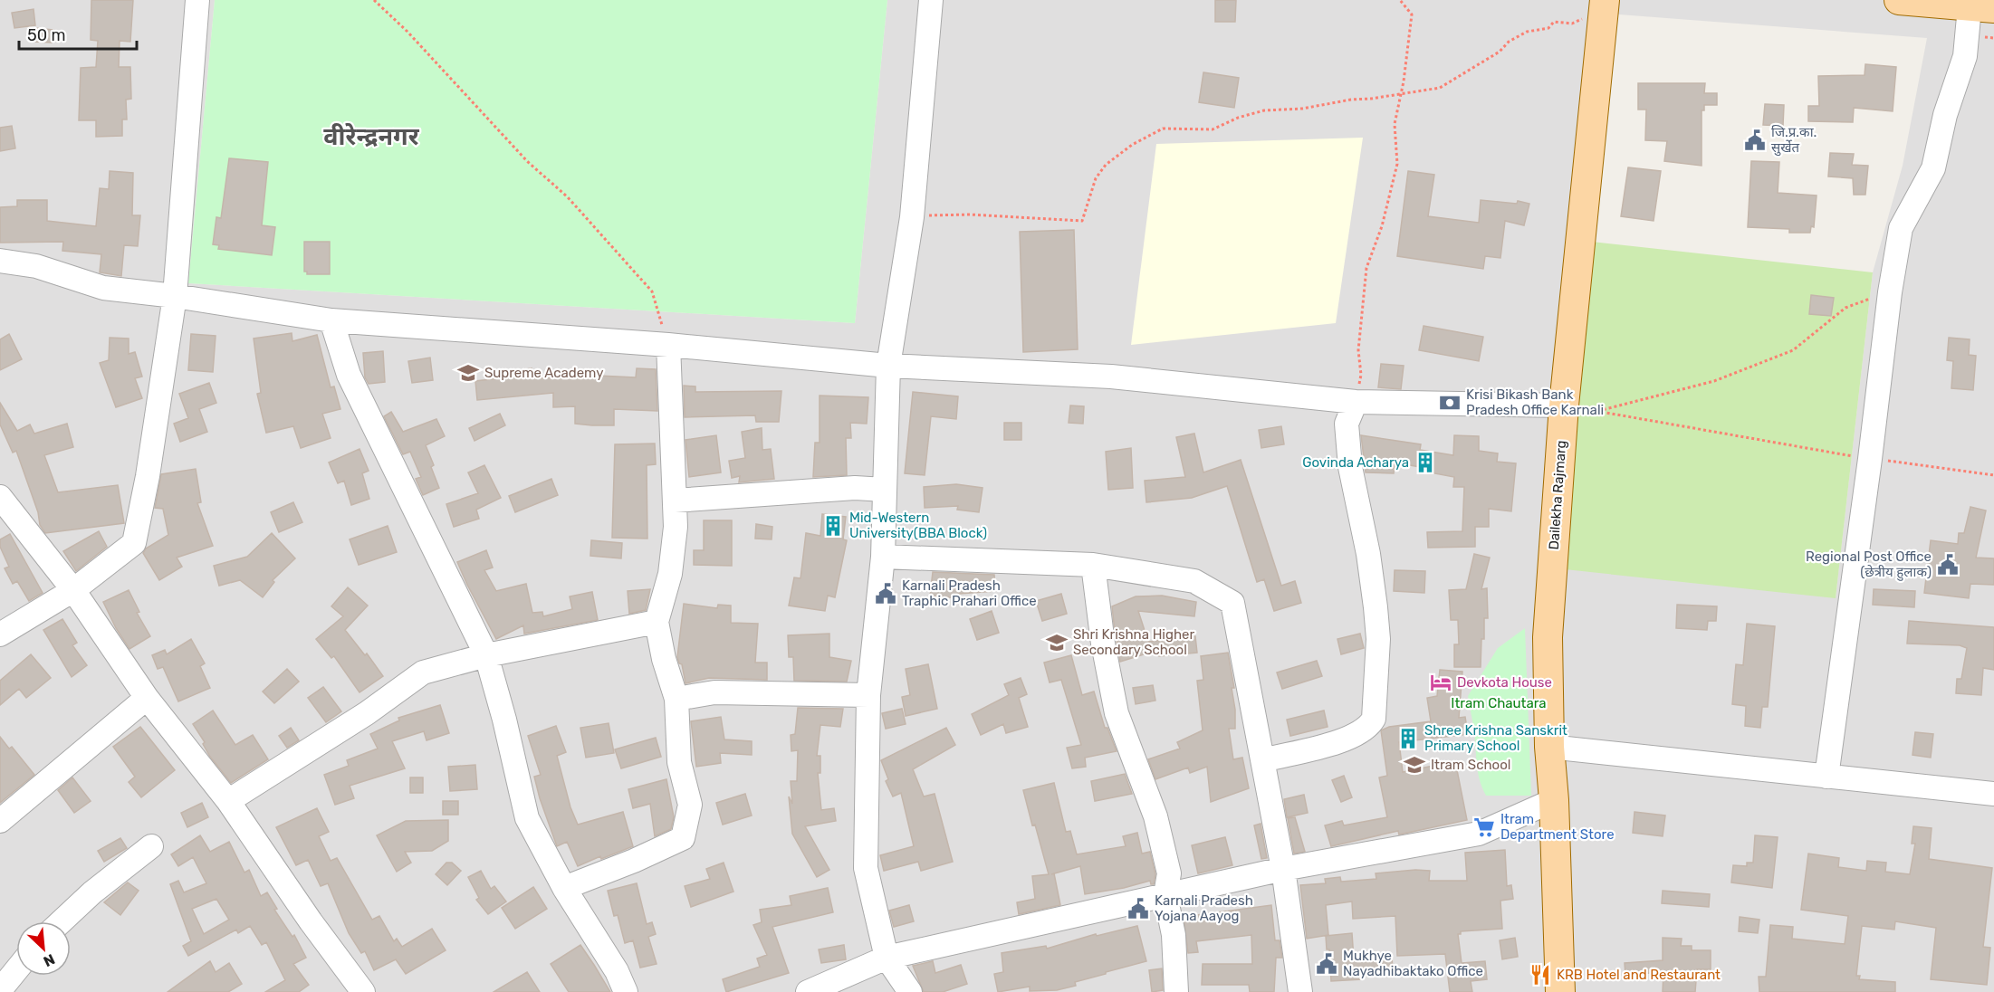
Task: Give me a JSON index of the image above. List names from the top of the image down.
{
  "streets": {
    "main road": ["Dailekha Rajmarg"]
  },
  "districts": ["वीरेन्द्रनगर"],
  "parks": ["Itram Chautara"],
  "places": {
    "public building": [
      "जि.प्र.का. सुर्खेत",
      "Regional Post Office (छेत्रीय हुलाक)",
      "Karnali Pradesh Traphic Prahari Office",
      "Karnali Pradesh Yojana Aayog",
      "Mukhye Nayadhibaktako Office"
    ],
    "school or university": ["Supreme Academy", "Shri Krishna Higher Secondary School", "Itram School"],
    "bank": ["Krisi Bikash Bank Pradesh Office Karnali"],
    "building": ["Govinda Acharya", "Mid-Western University(BBA Block)", "Shree Krishna Sanskrit Primary School"],
    "hotel": ["Devkota House"],
    "supermarket": ["Itram Department Store"],
    "restaurant": ["KRB Hotel and Restaurant"]
  },
  "scale_bar": "50 m",
  "north": "bottom right"
}
